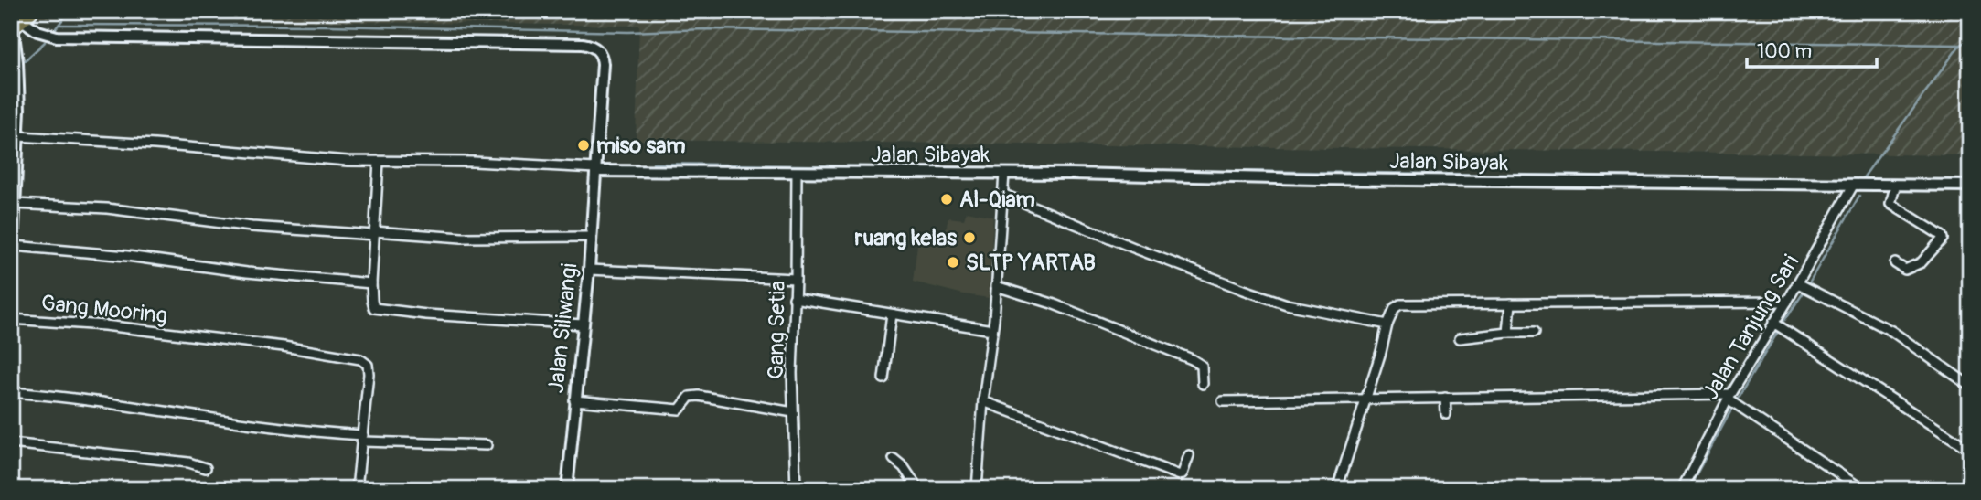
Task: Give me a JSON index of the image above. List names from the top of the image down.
{
  "streets": {
    "street": [
      "Jalan Sibayak",
      "Gang Mooring",
      "Jalan Tanjung Sari",
      "Jalan Siliwangi",
      "Gang Setia"
    ]
  },
  "crossings": [
    ["Jalan Sibayak", "Jalan Tanjung Sari"],
    ["Jalan Sibayak", "Jalan Siliwangi"],
    ["Jalan Sibayak", "Gang Setia"]
  ],
  "places": [
    "miso sam",
    "Al-Qiam",
    "ruang kelas",
    "SLTP YARTAB"
  ],
  "scale_bar": "100 m"
}
